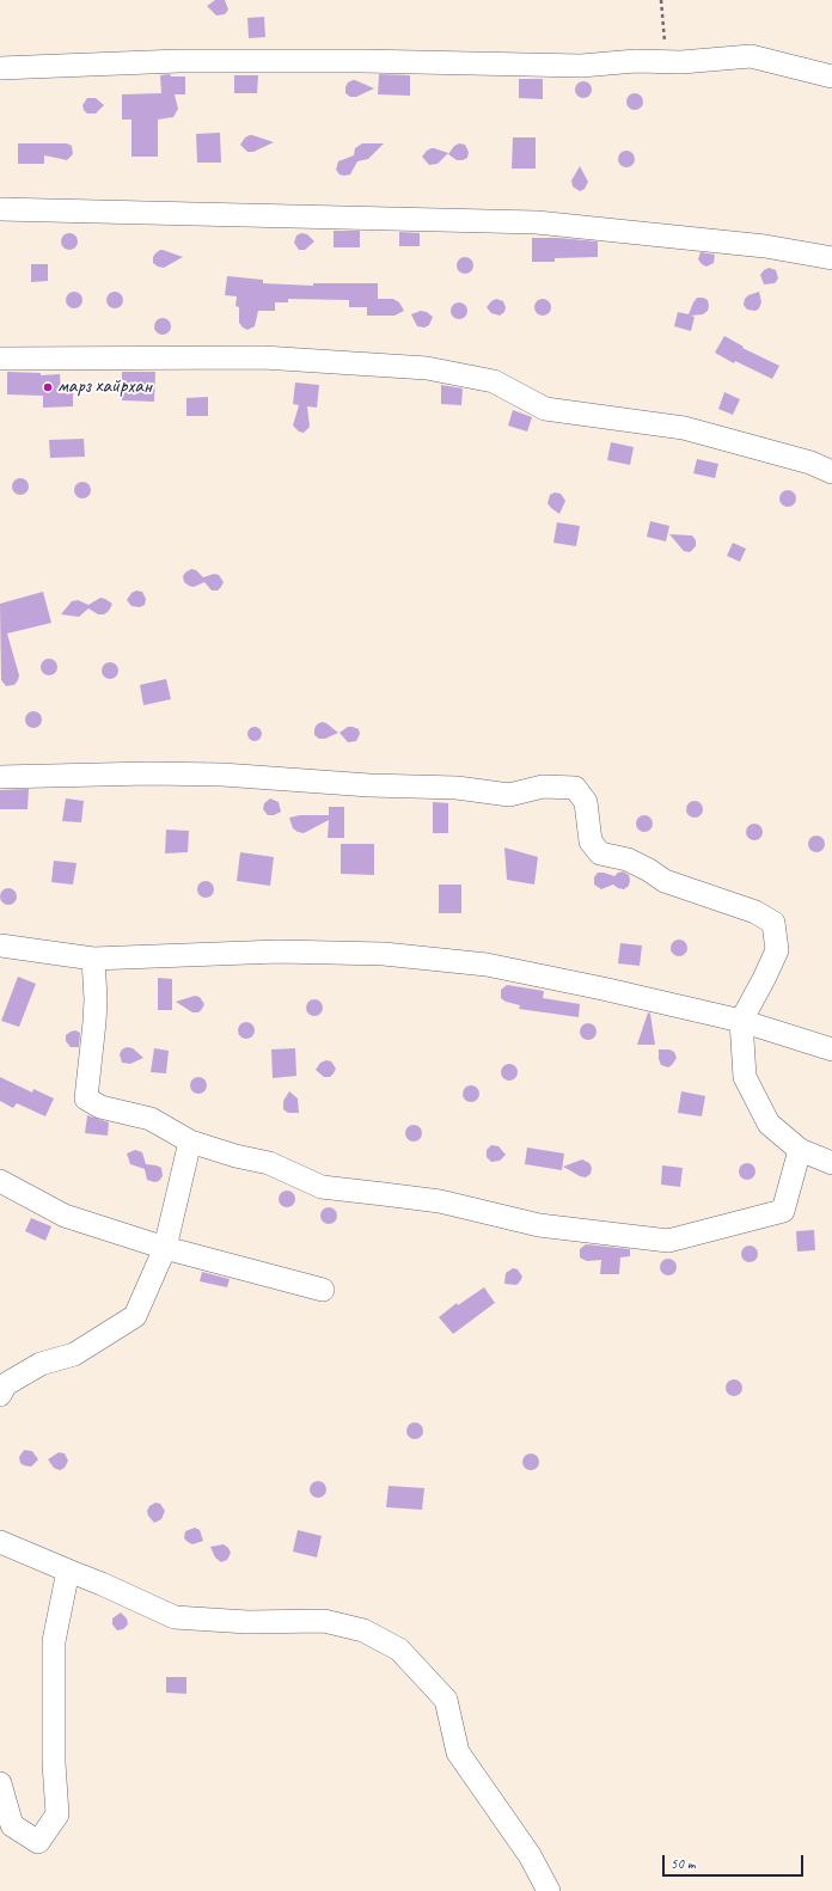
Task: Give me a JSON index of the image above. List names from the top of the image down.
{
  "places": ["марз хайрхан"],
  "scale_bar": "50 m"
}
